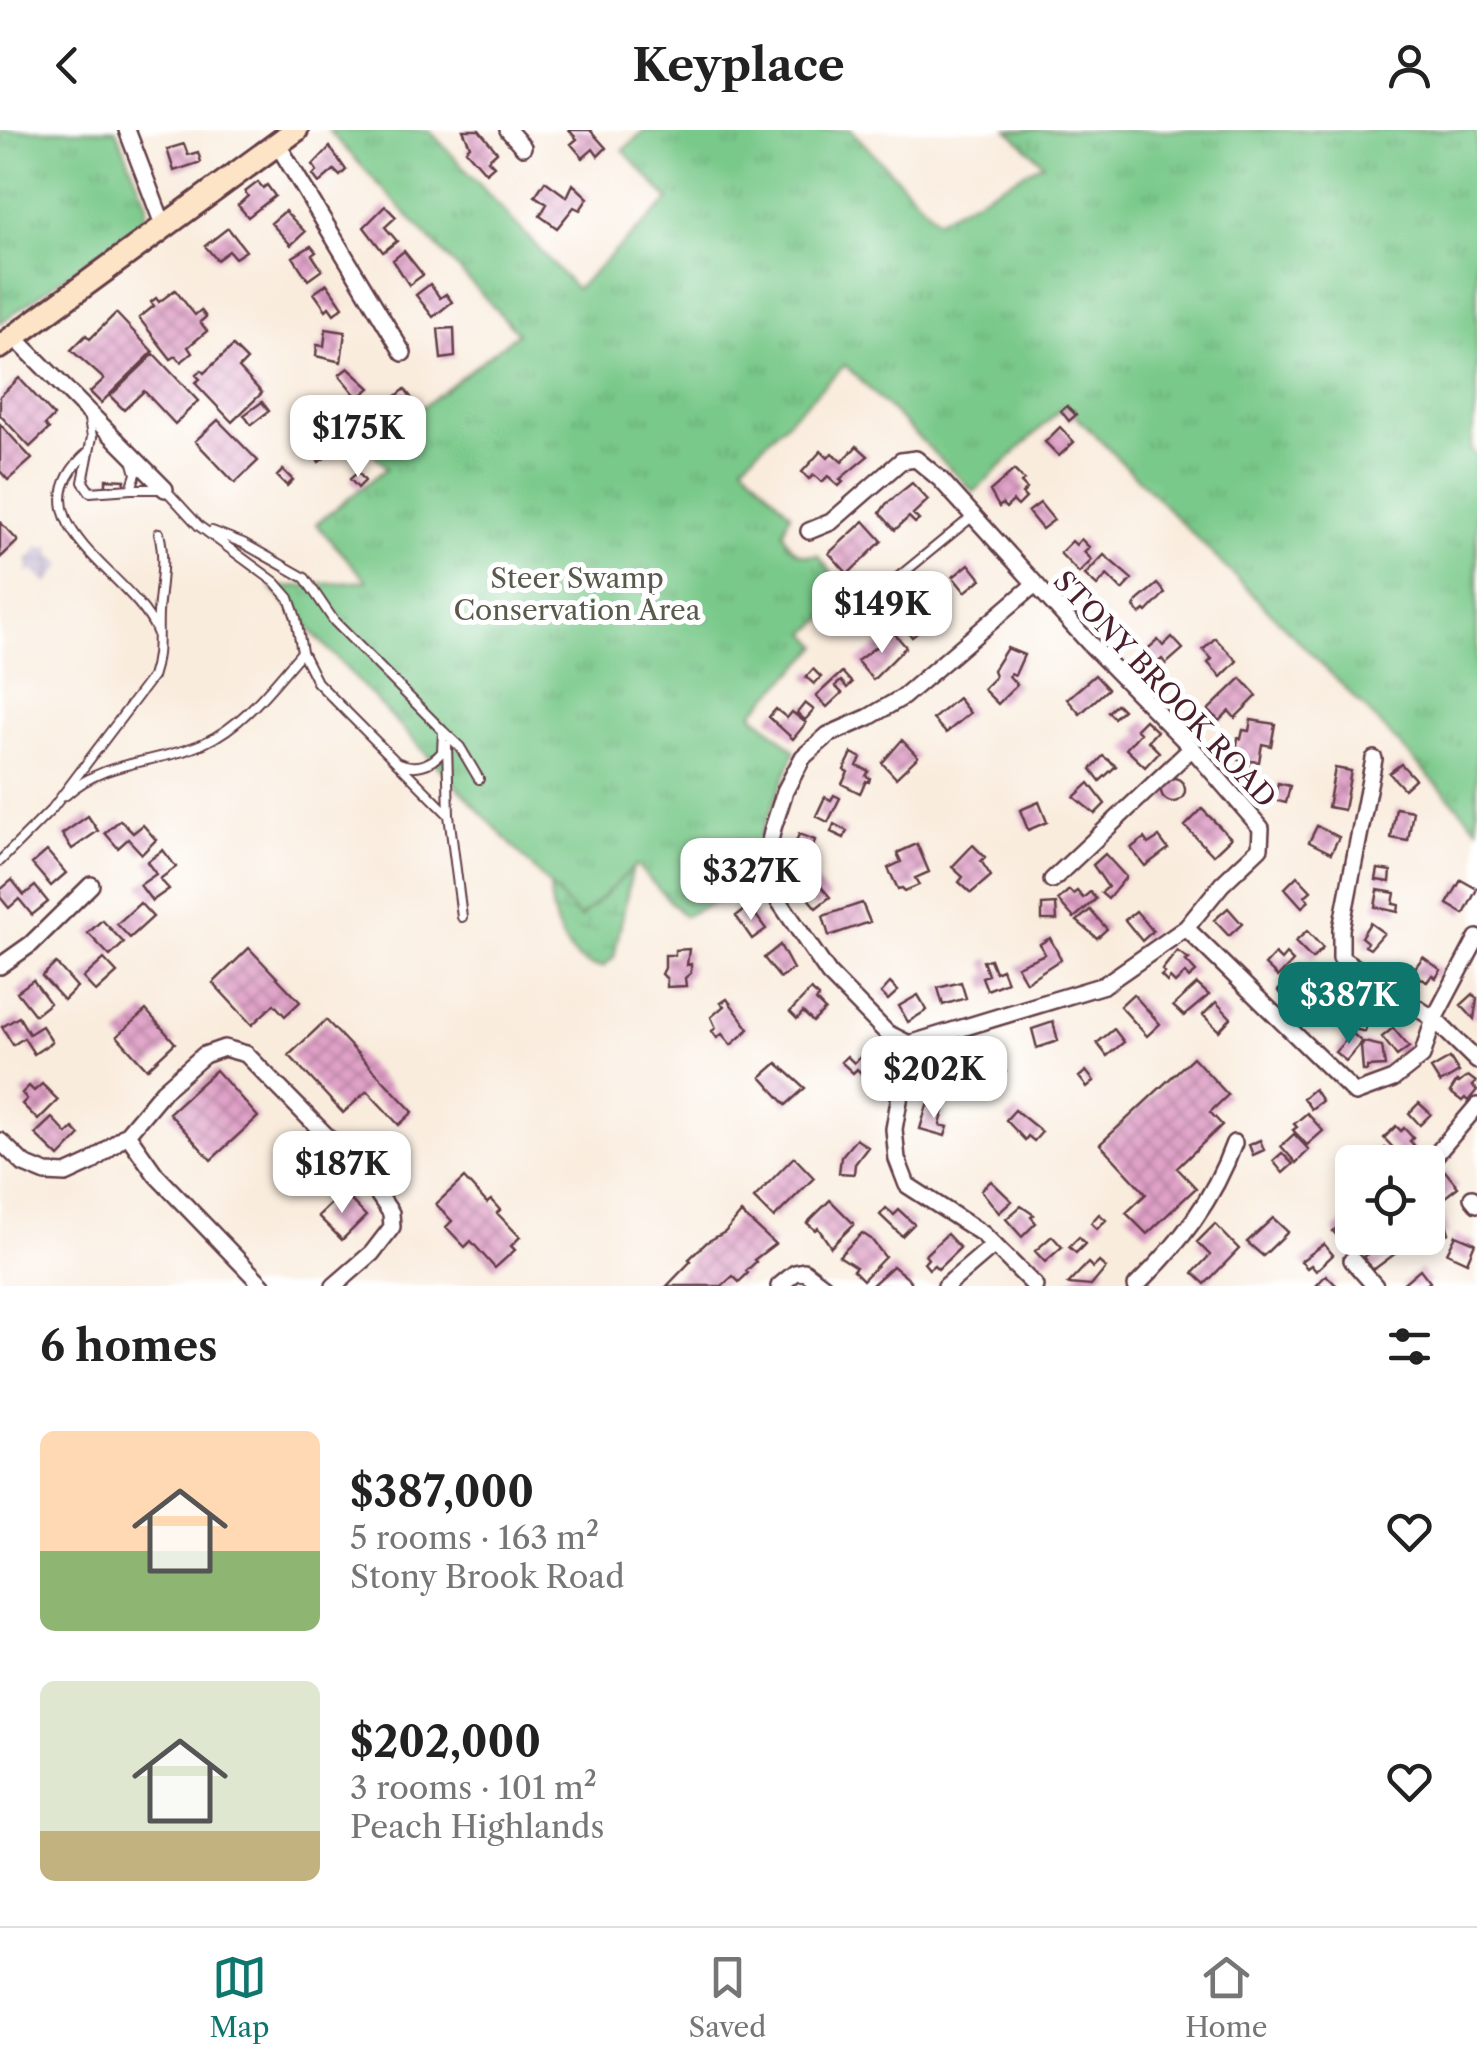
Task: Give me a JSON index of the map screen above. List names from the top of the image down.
{
  "streets": {
    "street": ["STONY BROOK ROAD"]
  },
  "parks": ["Steer Swamp Conservation Area"],
  "page": {
    "header": "Keyplace",
    "price": [
      "$175K",
      "$149K",
      "$327K",
      "$387K",
      "$202K",
      "$187K"
    ],
    "heading": "6 homes",
    "list": [
      {
        "name": "$387,000",
        "note": "5 rooms · 163 m² · Stony Brook Road"
      },
      {
        "name": "$202,000",
        "note": "3 rooms · 101 m² · Peach Highlands"
      }
    ],
    "tabs": ["Map", "Saved", "Home"]
  }
}
